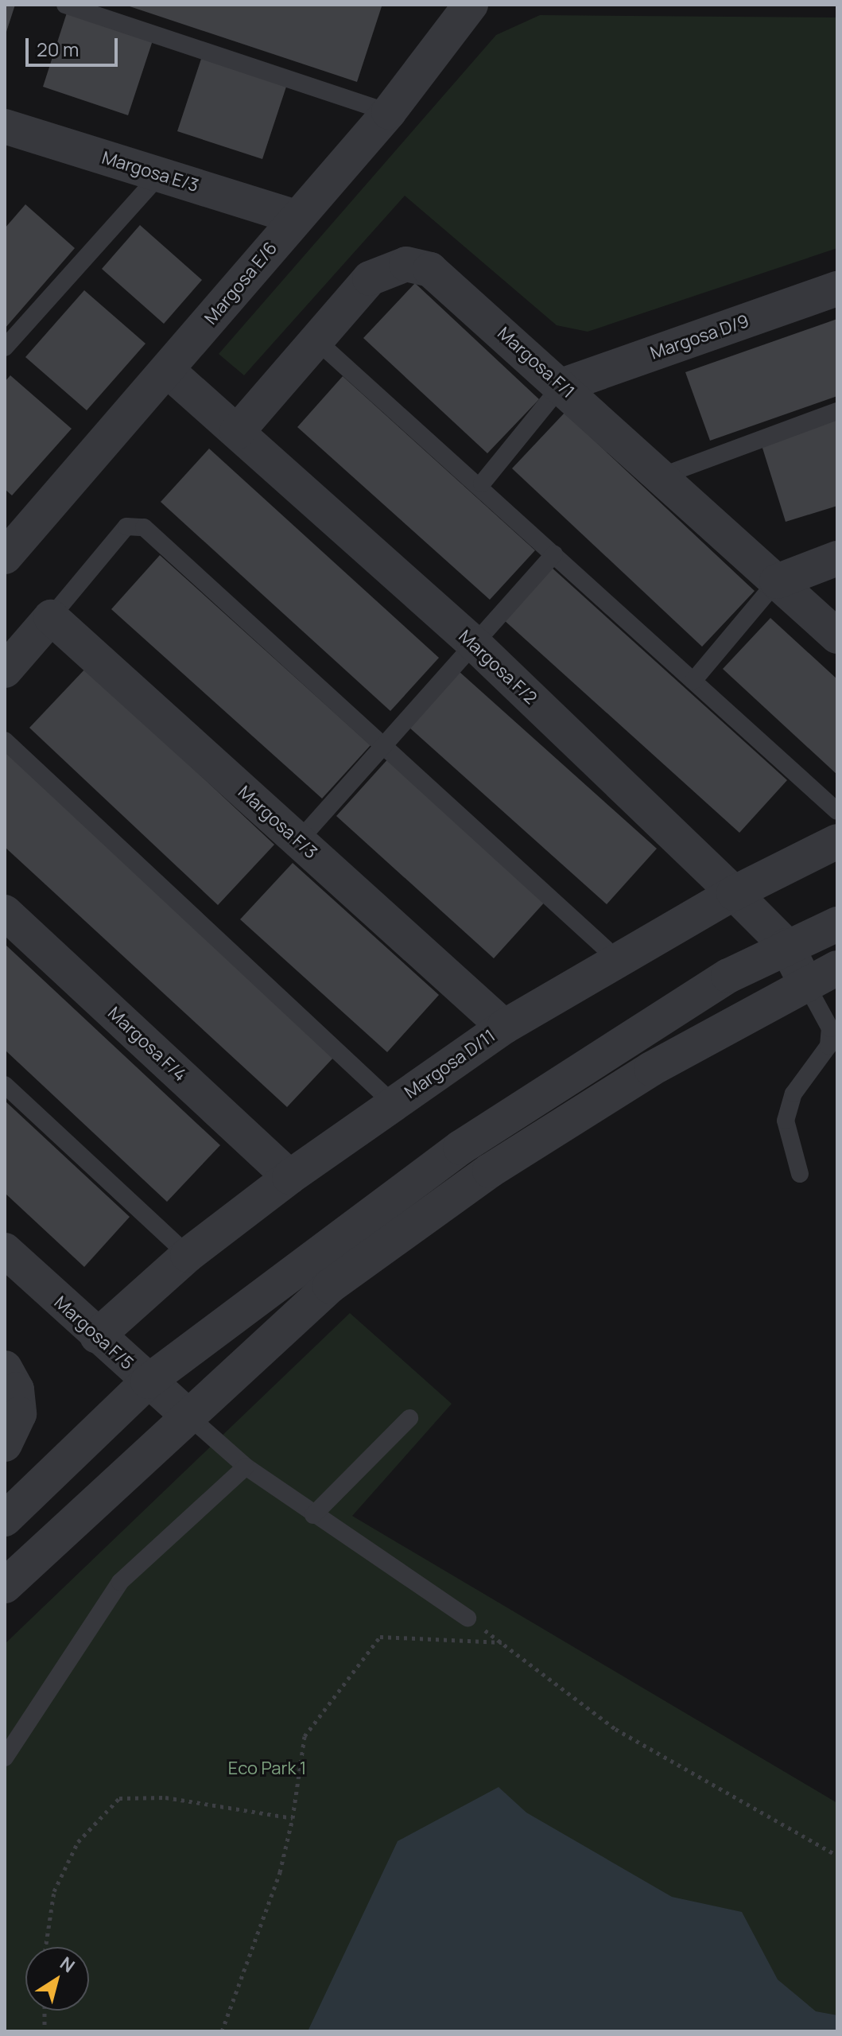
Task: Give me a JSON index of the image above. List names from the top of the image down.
{
  "streets": {
    "street": [
      "Margosa E/3",
      "Margosa E/6",
      "Margosa D/9",
      "Margosa F/1",
      "Margosa F/2",
      "Margosa F/3",
      "Margosa F/4",
      "Margosa D/11",
      "Margosa F/5"
    ]
  },
  "crossings": [
    ["Margosa E/3", "Margosa E/6"],
    ["Margosa E/6", "Margosa F/2"],
    ["Margosa D/9", "Margosa F/1"],
    ["Margosa F/1", "Margosa F/2"],
    ["Margosa F/2", "Margosa D/11"],
    ["Margosa F/3", "Margosa D/11"],
    ["Margosa F/4", "Margosa D/11"],
    ["Margosa D/11", "Margosa F/5"]
  ],
  "parks": ["Eco Park 1"],
  "scale_bar": "20 m",
  "north": "top right"
}
